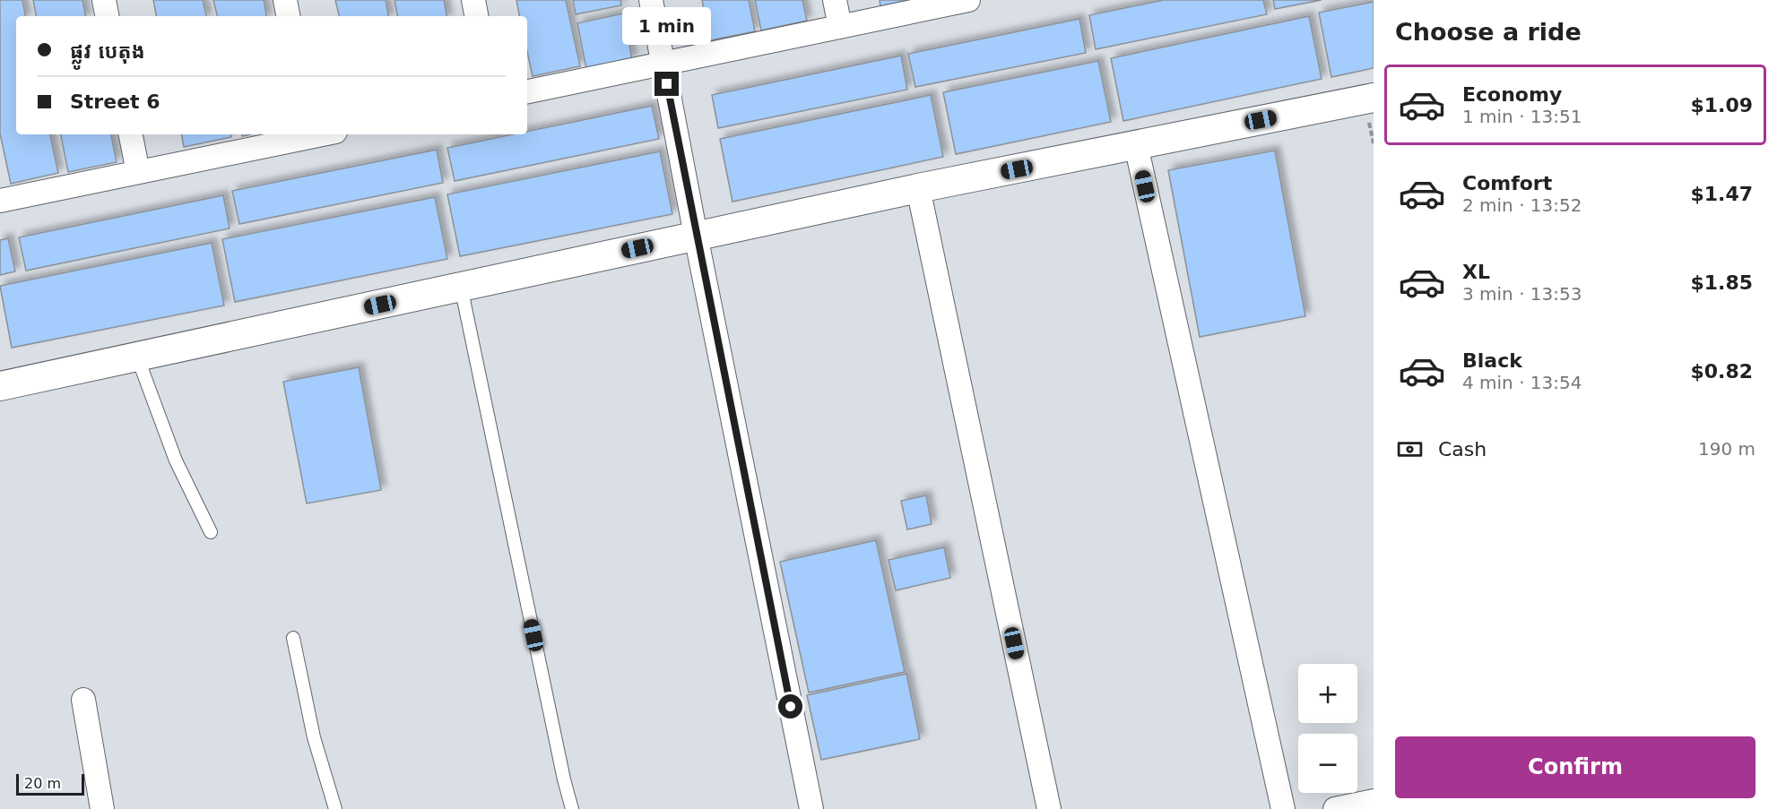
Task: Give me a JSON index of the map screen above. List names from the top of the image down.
{
  "scale_bar": "20 m",
  "page": {
    "heading": "Choose a ride",
    "bubble": "1 min",
    "banner": ["ផ្លូវ បេតុង", "Street 6"],
    "list": [
      {
        "name": "Economy",
        "note": "1 min · 13:51",
        "value": "$1.09"
      },
      {
        "name": "Comfort",
        "note": "2 min · 13:52",
        "value": "$1.47"
      },
      {
        "name": "XL",
        "note": "3 min · 13:53",
        "value": "$1.85"
      },
      {
        "name": "Black",
        "note": "4 min · 13:54",
        "value": "$0.82"
      }
    ],
    "pay": ["Cash", "190 m"],
    "map_buttons": ["+", "−"],
    "buttons": "Confirm",
    "scale": "20 m"
  }
}
